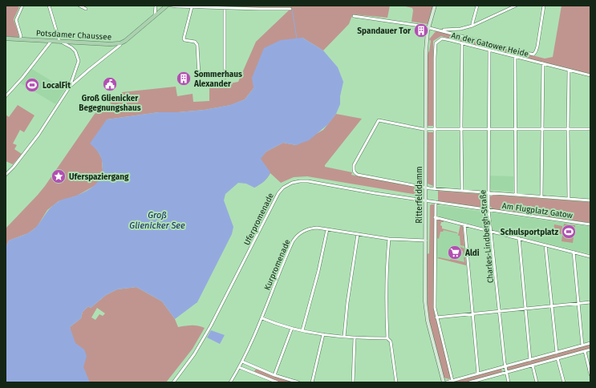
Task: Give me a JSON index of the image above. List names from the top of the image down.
{
  "streets": {
    "main road": ["Potsdamer Chaussee", "Ritterfelddamm"],
    "street": [
      "An der Gatower Heide",
      "Am Flugplatz Gatow",
      "Uferpromenade",
      "Charles-Lindbergh-Straße",
      "Kurpromenade"
    ]
  },
  "crossings": [
    ["An der Gatower Heide", "Charles-Lindbergh-Straße"],
    ["Ritterfelddamm", "Am Flugplatz Gatow"],
    ["Ritterfelddamm", "Uferpromenade"],
    ["Ritterfelddamm", "Kurpromenade"],
    ["Am Flugplatz Gatow", "Uferpromenade"],
    ["Am Flugplatz Gatow", "Charles-Lindbergh-Straße"]
  ],
  "water": ["Groß Glienicker See"],
  "places": {
    "building": ["Spandauer Tor", "Sommerhaus Alexander"],
    "public building": ["Groß Glienicker Begegnungshaus"],
    "sports": ["LocalFit", "Schulsportplatz"],
    "place": ["Uferspaziergang"],
    "supermarket": ["Aldi"]
  }
}
